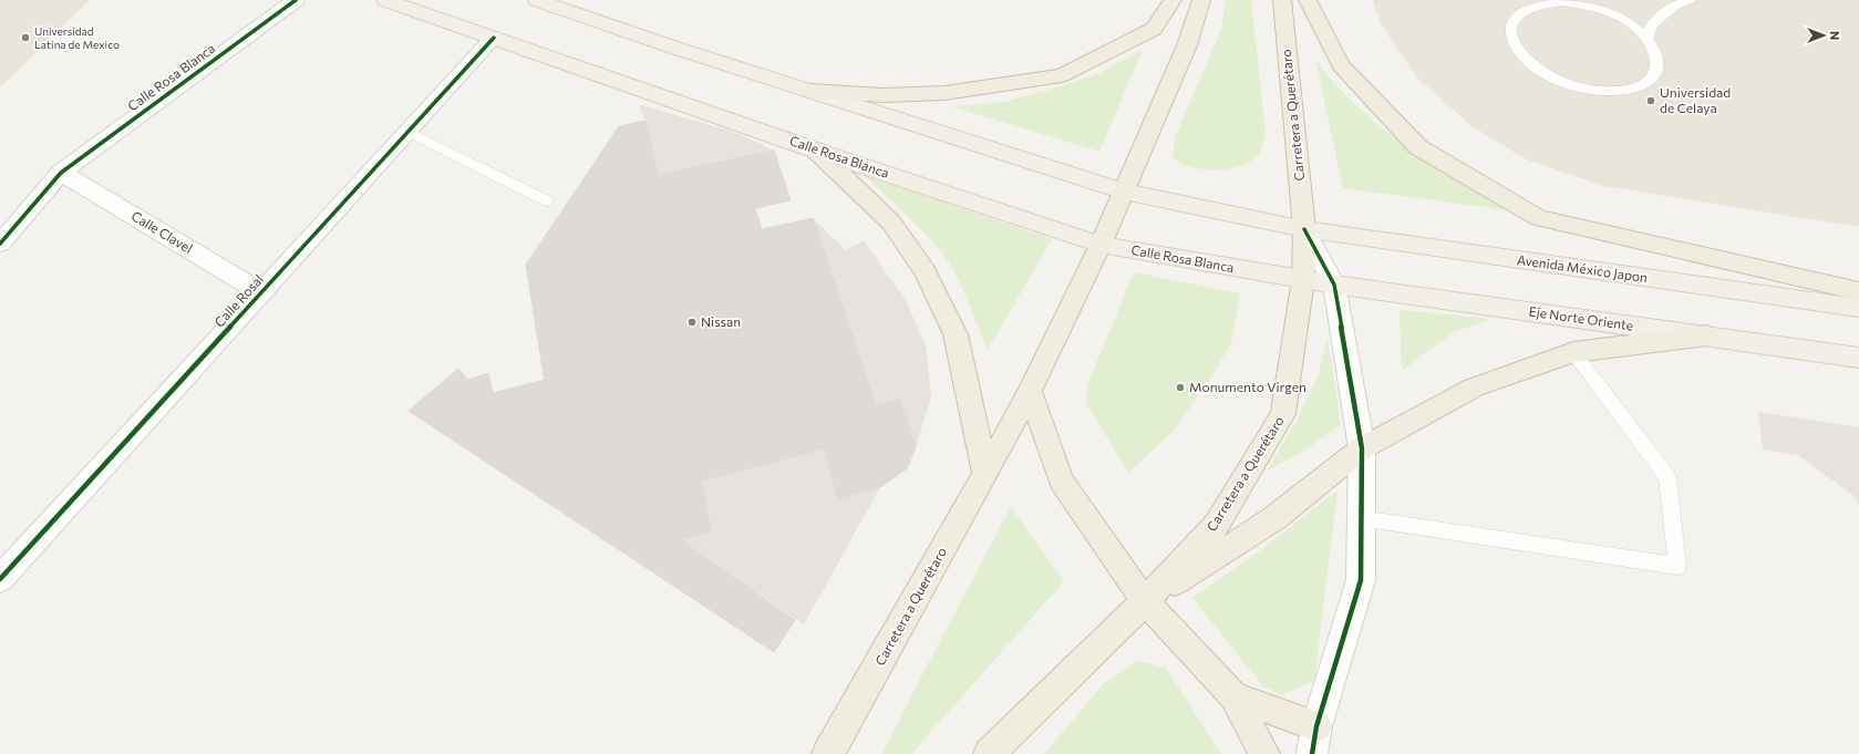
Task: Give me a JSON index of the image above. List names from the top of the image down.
{
  "streets": {
    "highway": ["Carretera a Querétaro"],
    "main road": ["Calle Rosa Blanca", "Avenida México Japon", "Eje Norte Oriente"],
    "street": ["Calle Clavel", "Calle Rosal"]
  },
  "crossings": [
    ["Calle Rosa Blanca", "Carretera a Querétaro"],
    ["Calle Rosa Blanca", "Calle Clavel"],
    ["Calle Rosa Blanca", "Calle Rosal"],
    ["Calle Rosa Blanca", "Eje Norte Oriente"],
    ["Carretera a Querétaro", "Avenida México Japon"],
    ["Carretera a Querétaro", "Eje Norte Oriente"],
    ["Calle Clavel", "Calle Rosal"]
  ],
  "places": [
    "Universidad Latina de Mexico",
    "Universidad de Celaya",
    "Nissan",
    "Monumento Virgen"
  ],
  "north": "right"
}
